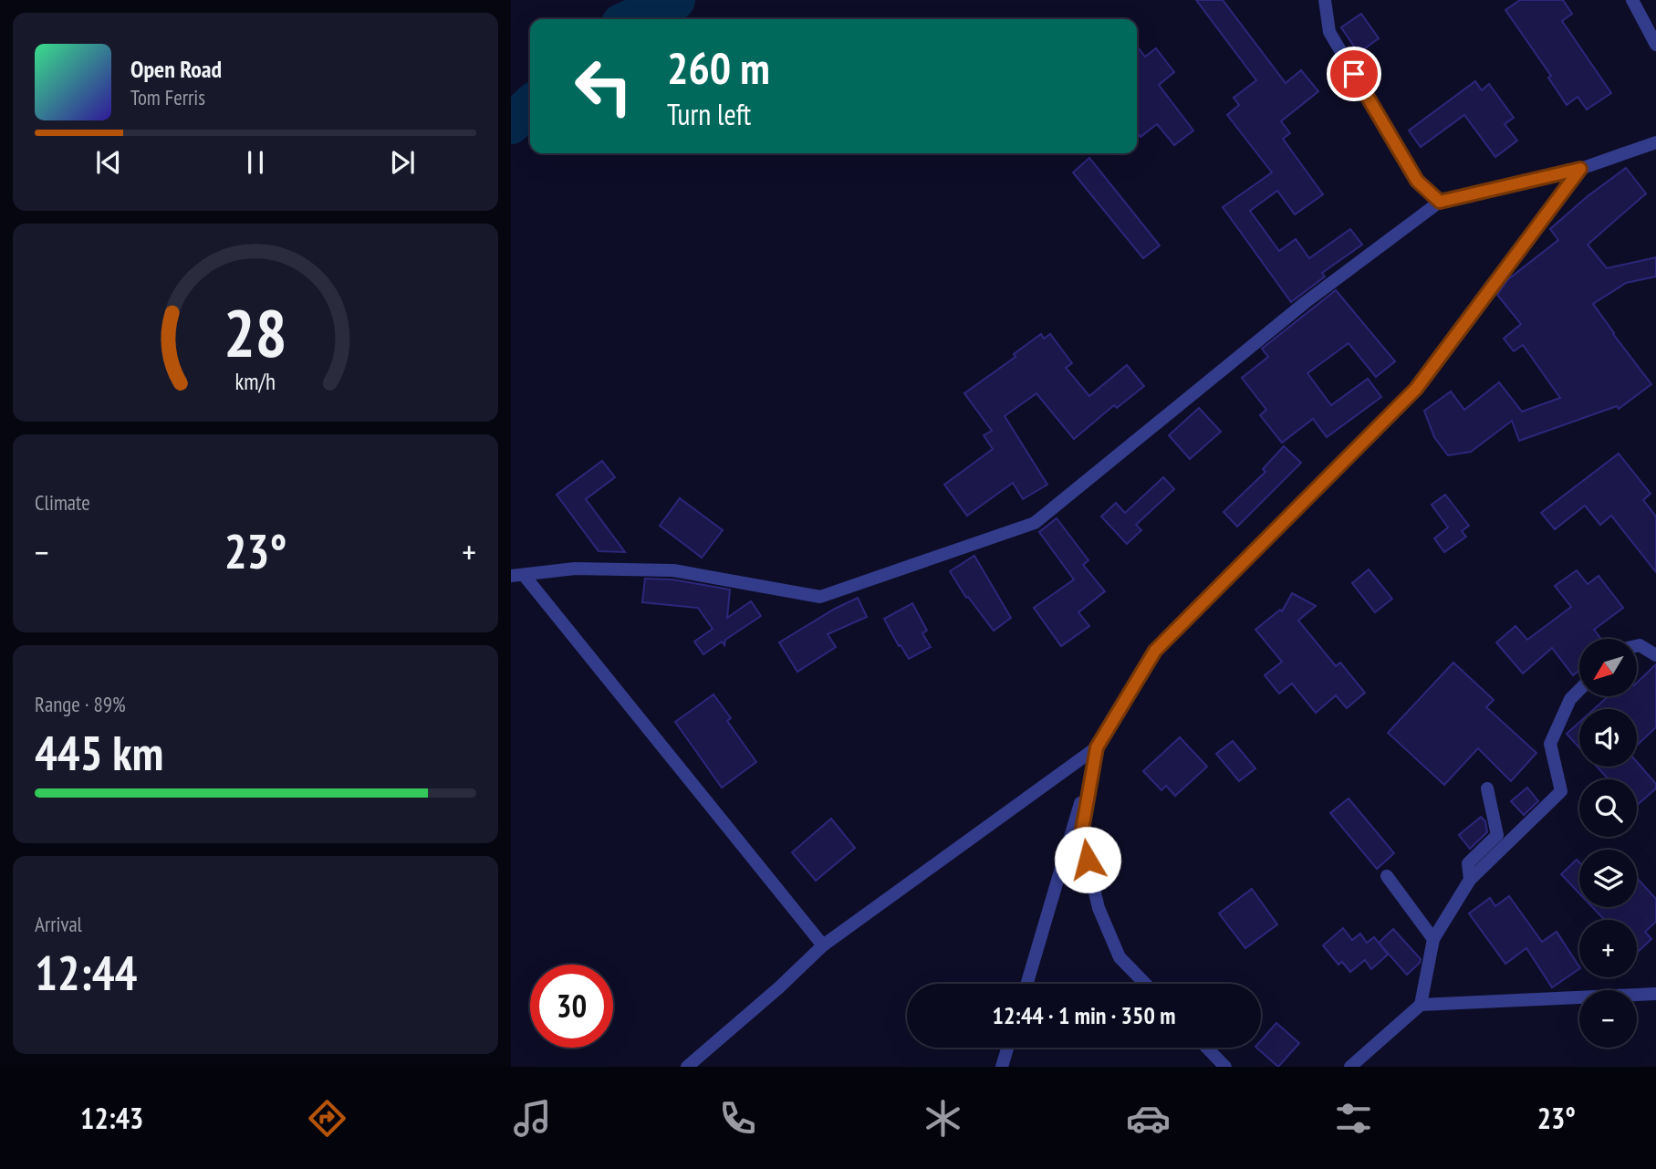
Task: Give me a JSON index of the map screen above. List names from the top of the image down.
{
  "north": "bottom left",
  "page": {
    "turn": ["260 m", "Turn left"],
    "song": ["Open Road", "Tom Ferris"],
    "tile": [
      "Climate",
      ["Range · 89%", "445 km"],
      ["Arrival", "12:44"]
    ],
    "heat": ["−", "23°", "+"],
    "map_buttons": ["+", "−"],
    "limit": "30",
    "trip": "12:44 · 1 min · 350 m",
    "tabs": ["12:43", "23°"],
    "gauge": ["28", "km/h"]
  }
}
